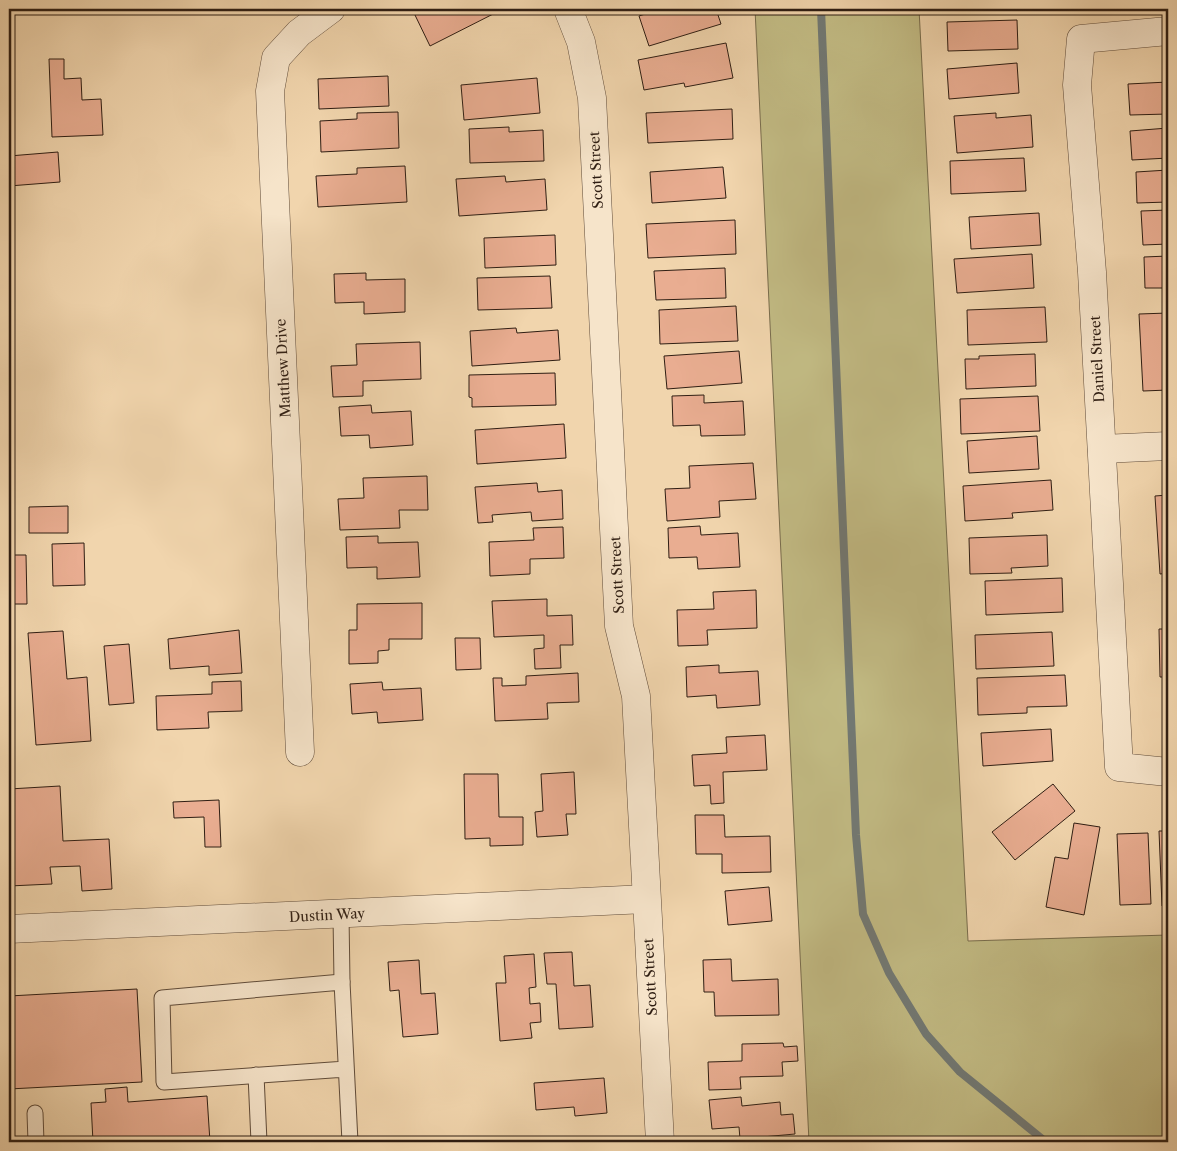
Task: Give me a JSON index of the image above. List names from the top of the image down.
{
  "streets": {
    "street": [
      "Scott Street",
      "Daniel Street",
      "Matthew Drive",
      "Dustin Way"
    ]
  },
  "crossings": [
    ["Scott Street", "Dustin Way"]
  ]
}
